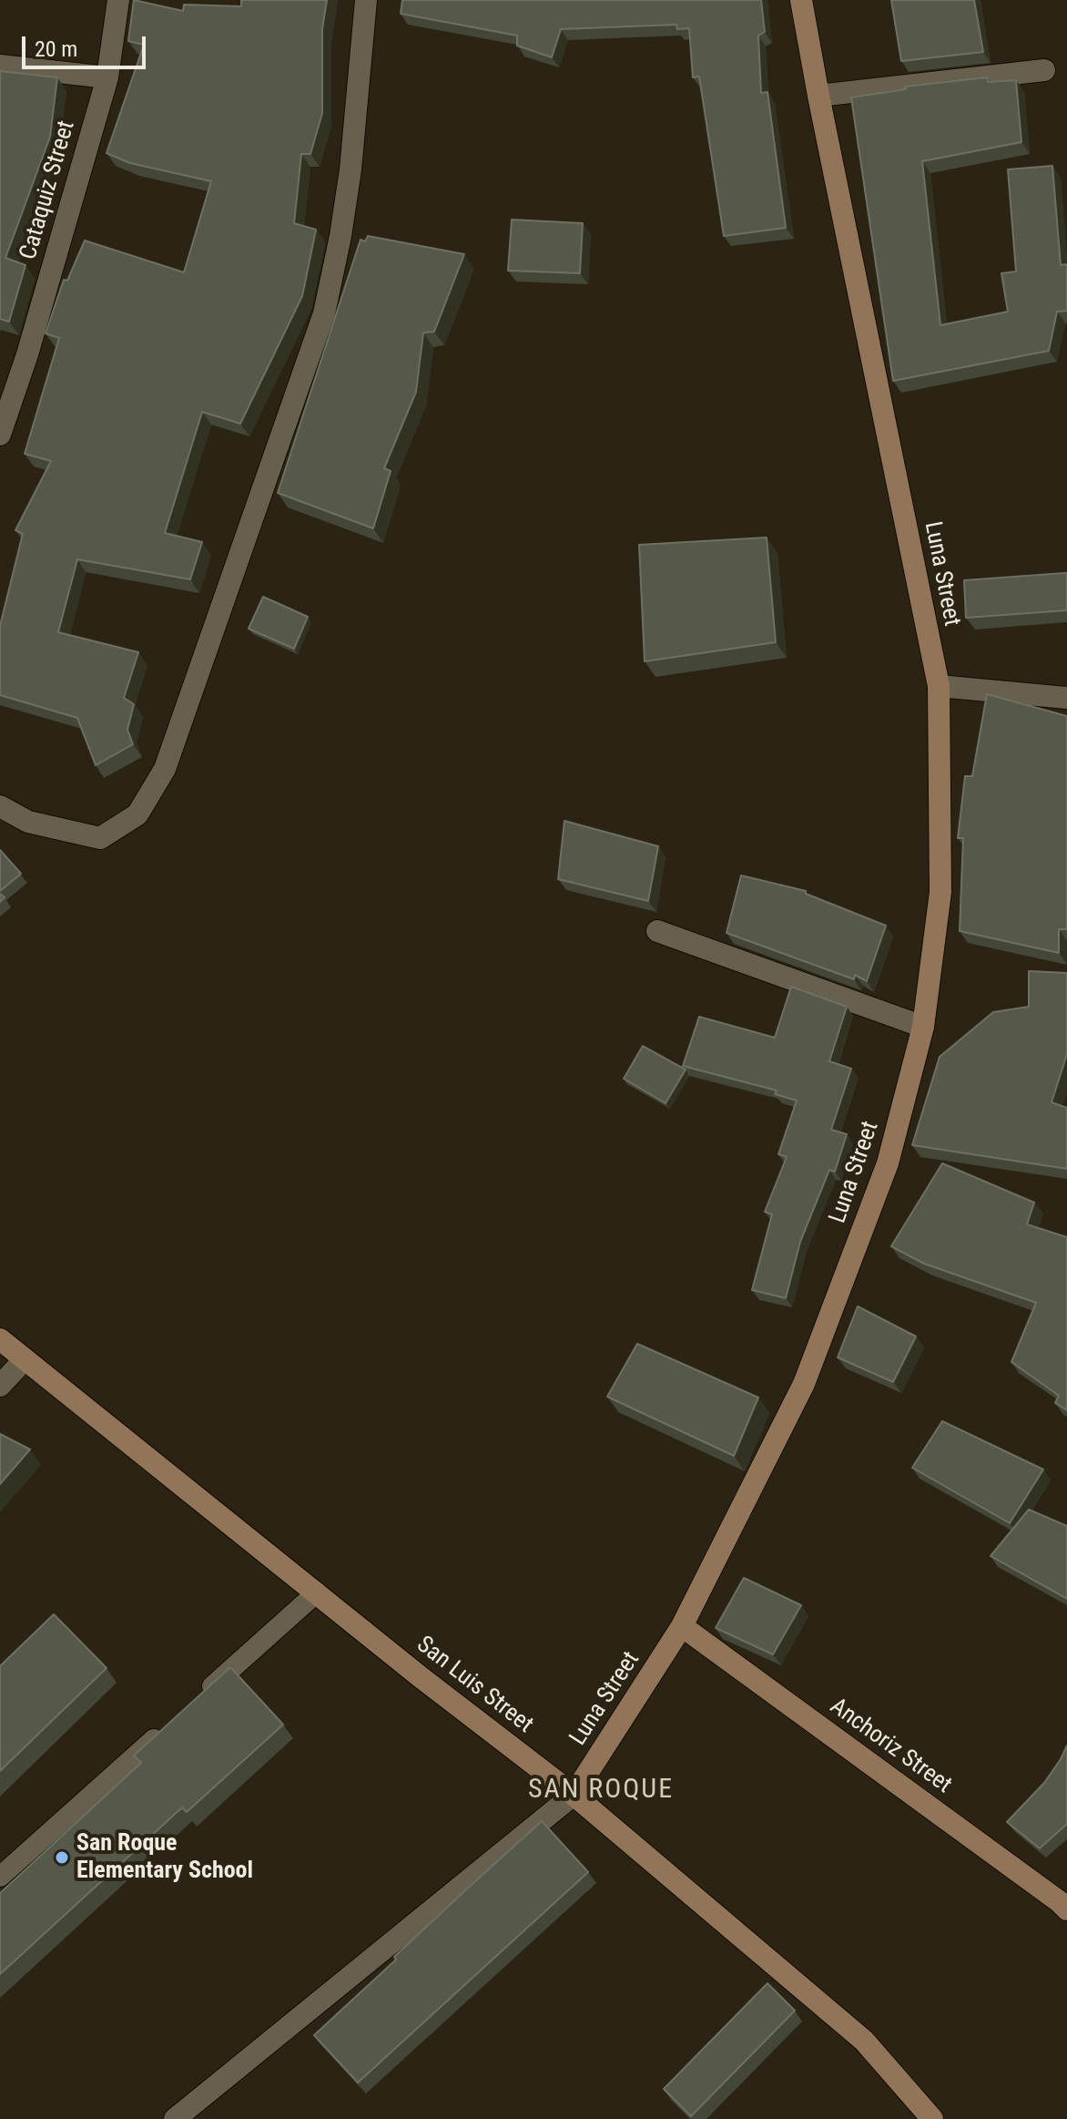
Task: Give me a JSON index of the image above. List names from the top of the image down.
{
  "streets": {
    "street": [
      "Cataquiz Street",
      "Luna Street",
      "San Luis Street",
      "Anchoriz Street"
    ]
  },
  "crossings": [
    ["Luna Street", "San Luis Street"],
    ["Luna Street", "Anchoriz Street"]
  ],
  "districts": ["SAN ROQUE"],
  "places": ["San Roque Elementary School"],
  "scale_bar": "20 m"
}
